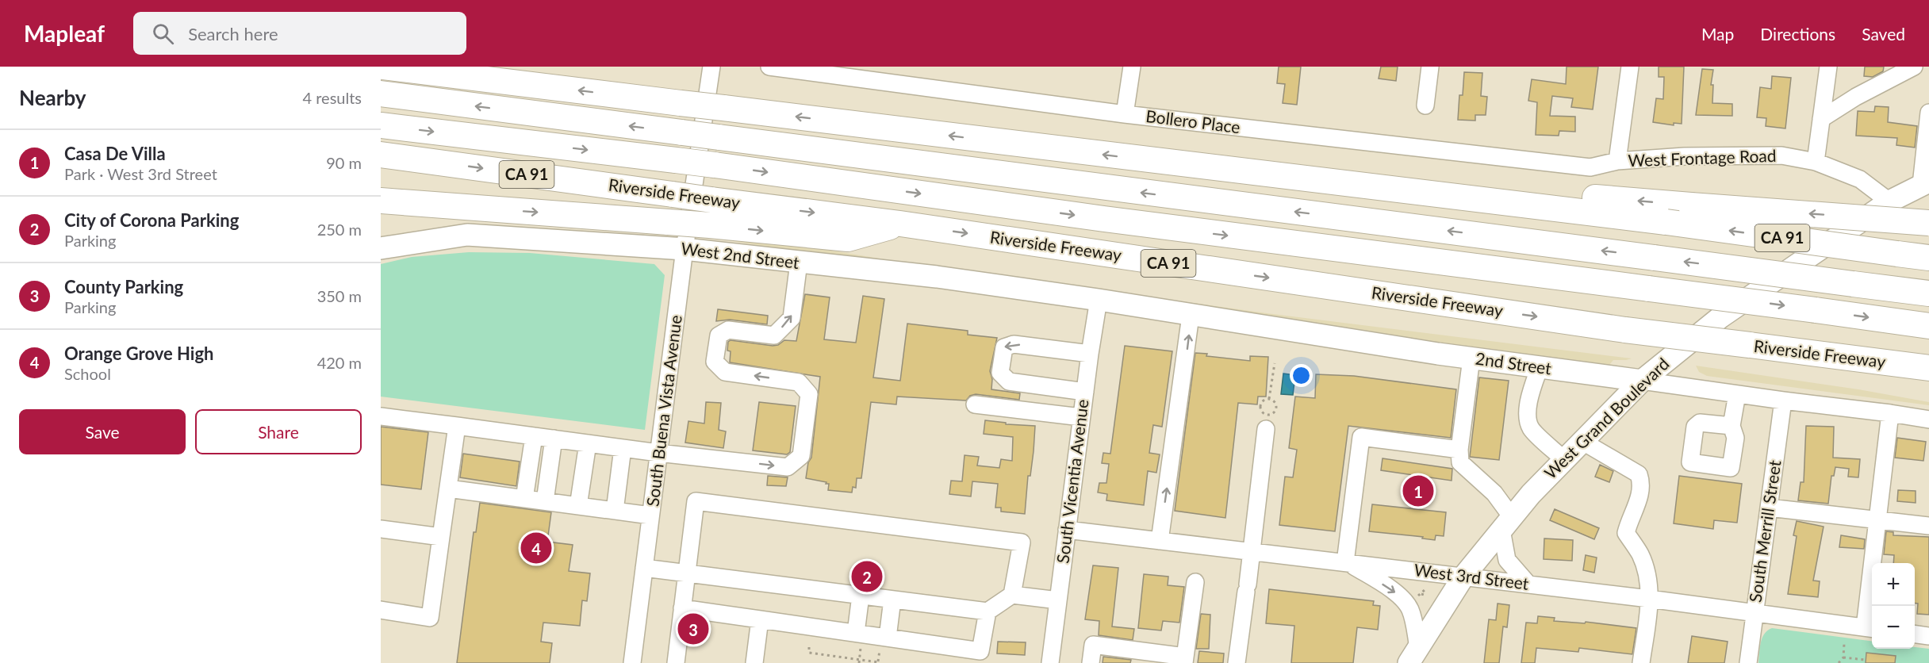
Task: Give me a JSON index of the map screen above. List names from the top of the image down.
{
  "streets": {
    "highway": ["CA 91", "Riverside Freeway"],
    "main road": ["West 2nd Street", "2nd Street", "West Grand Boulevard"],
    "street": [
      "Bollero Place",
      "West Frontage Road",
      "South Buena Vista Avenue",
      "South Vicentia Avenue",
      "South Merrill Street",
      "West 3rd Street"
    ]
  },
  "crossings": [
    ["Bollero Place", "West Frontage Road"],
    ["West Frontage Road", "West Grand Boulevard"],
    ["West 2nd Street", "2nd Street"],
    ["West 2nd Street", "South Buena Vista Avenue"],
    ["West 2nd Street", "South Vicentia Avenue"],
    ["2nd Street", "West Grand Boulevard"],
    ["2nd Street", "South Vicentia Avenue"],
    ["2nd Street", "South Merrill Street"],
    ["West Grand Boulevard", "West 3rd Street"],
    ["South Vicentia Avenue", "West 3rd Street"],
    ["South Merrill Street", "West 3rd Street"]
  ],
  "page": {
    "header": "Mapleaf",
    "search": "Search here",
    "nav": ["Map", "Directions", "Saved"],
    "heading": ["Nearby", "4 results"],
    "list": [
      {
        "mark": "1",
        "name": "Casa De Villa",
        "note": "Park · West 3rd Street",
        "value": "90 m"
      },
      {
        "mark": "2",
        "name": "City of Corona Parking",
        "note": "Parking",
        "value": "250 m"
      },
      {
        "mark": "3",
        "name": "County Parking",
        "note": "Parking",
        "value": "350 m"
      },
      {
        "mark": "4",
        "name": "Orange Grove High",
        "note": "School",
        "value": "420 m"
      }
    ],
    "buttons": ["Save", "Share"],
    "pins": [
      "1",
      "4",
      "2",
      "3"
    ],
    "map_buttons": ["+", "−"]
  }
}
